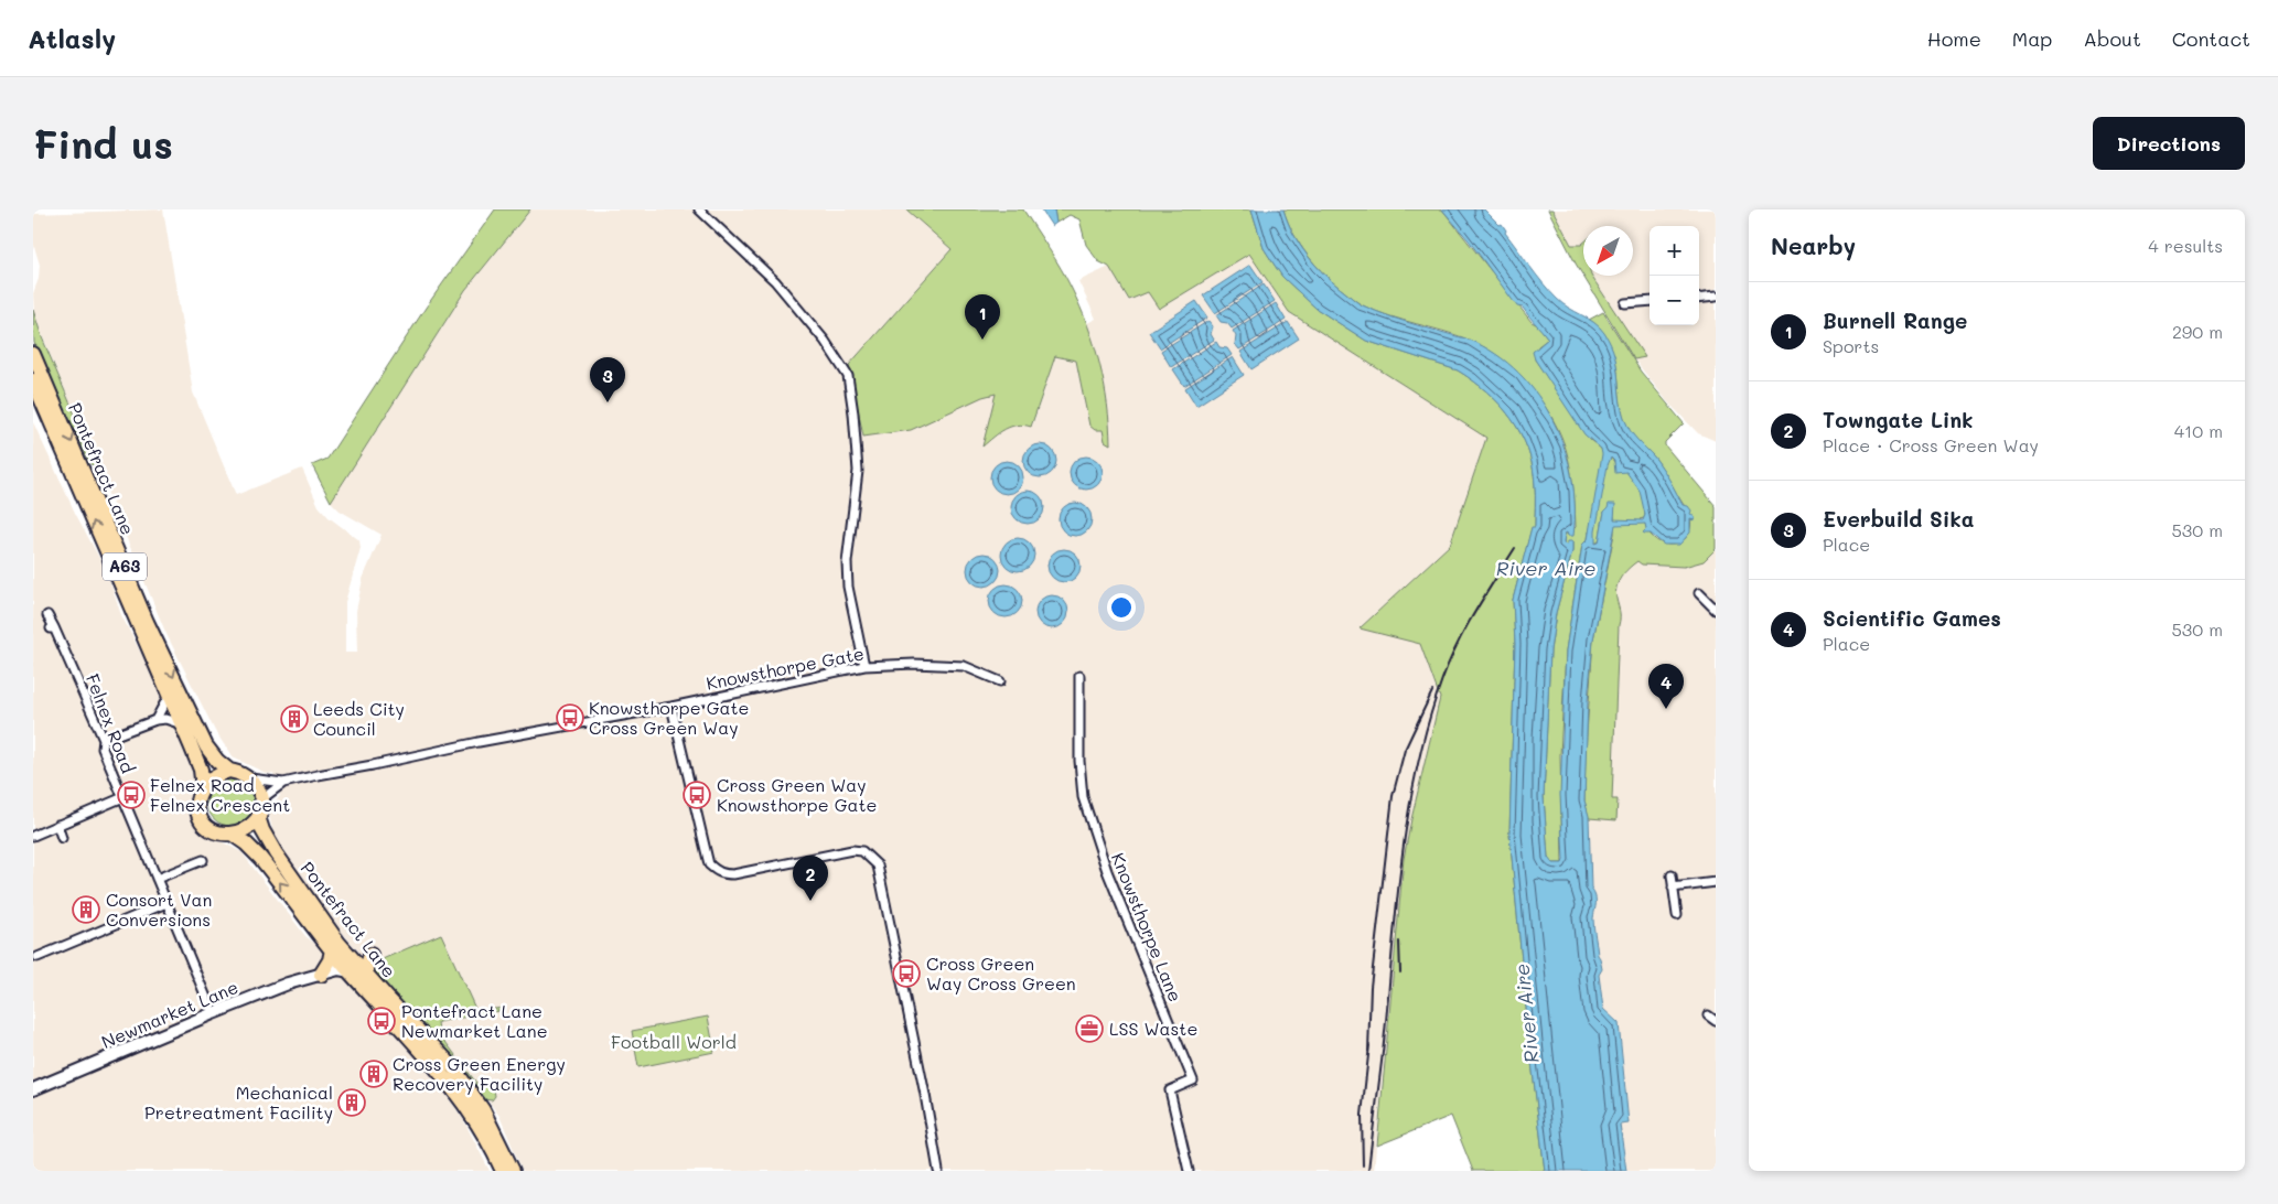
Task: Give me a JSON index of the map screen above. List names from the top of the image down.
{
  "streets": {
    "highway": ["Pontefract Lane", "A63"],
    "street": [
      "Knowsthorpe Gate",
      "Felnex Road",
      "Knowsthorpe Lane",
      "Newmarket Lane"
    ]
  },
  "crossings": [
    ["Pontefract Lane", "A63"],
    ["Pontefract Lane", "Knowsthorpe Gate"],
    ["Pontefract Lane", "Newmarket Lane"],
    ["A63", "Knowsthorpe Gate"],
    ["Felnex Road", "Newmarket Lane"]
  ],
  "water": ["River Aire"],
  "parks": ["Football World"],
  "places": {
    "bus stop": [
      "Knowsthorpe Gate Cross Green Way",
      "Felnex Road Felnex Crescent",
      "Cross Green Way Knowsthorpe Gate",
      "Cross Green Way Cross Green",
      "Pontefract Lane Newmarket Lane"
    ],
    "building": [
      "Leeds City Council",
      "Consort Van Conversions",
      "Cross Green Energy Recovery Facility",
      "Mechanical Pretreatment Facility"
    ],
    "office": ["LSS Waste"]
  },
  "north": "bottom left",
  "page": {
    "header": "Atlasly",
    "nav": [
      "Home",
      "Map",
      "About",
      "Contact"
    ],
    "buttons": "Directions",
    "title": "Find us",
    "heading": ["Nearby", "4 results"],
    "map_buttons": ["+", "−"],
    "list": [
      {
        "mark": "1",
        "name": "Burnell Range",
        "note": "Sports",
        "value": "290 m"
      },
      {
        "mark": "2",
        "name": "Towngate Link",
        "note": "Place · Cross Green Way",
        "value": "410 m"
      },
      {
        "mark": "3",
        "name": "Everbuild Sika",
        "note": "Place",
        "value": "530 m"
      },
      {
        "mark": "4",
        "name": "Scientific Games",
        "note": "Place",
        "value": "530 m"
      }
    ],
    "pins": [
      "1",
      "3",
      "4",
      "2"
    ]
  }
}
